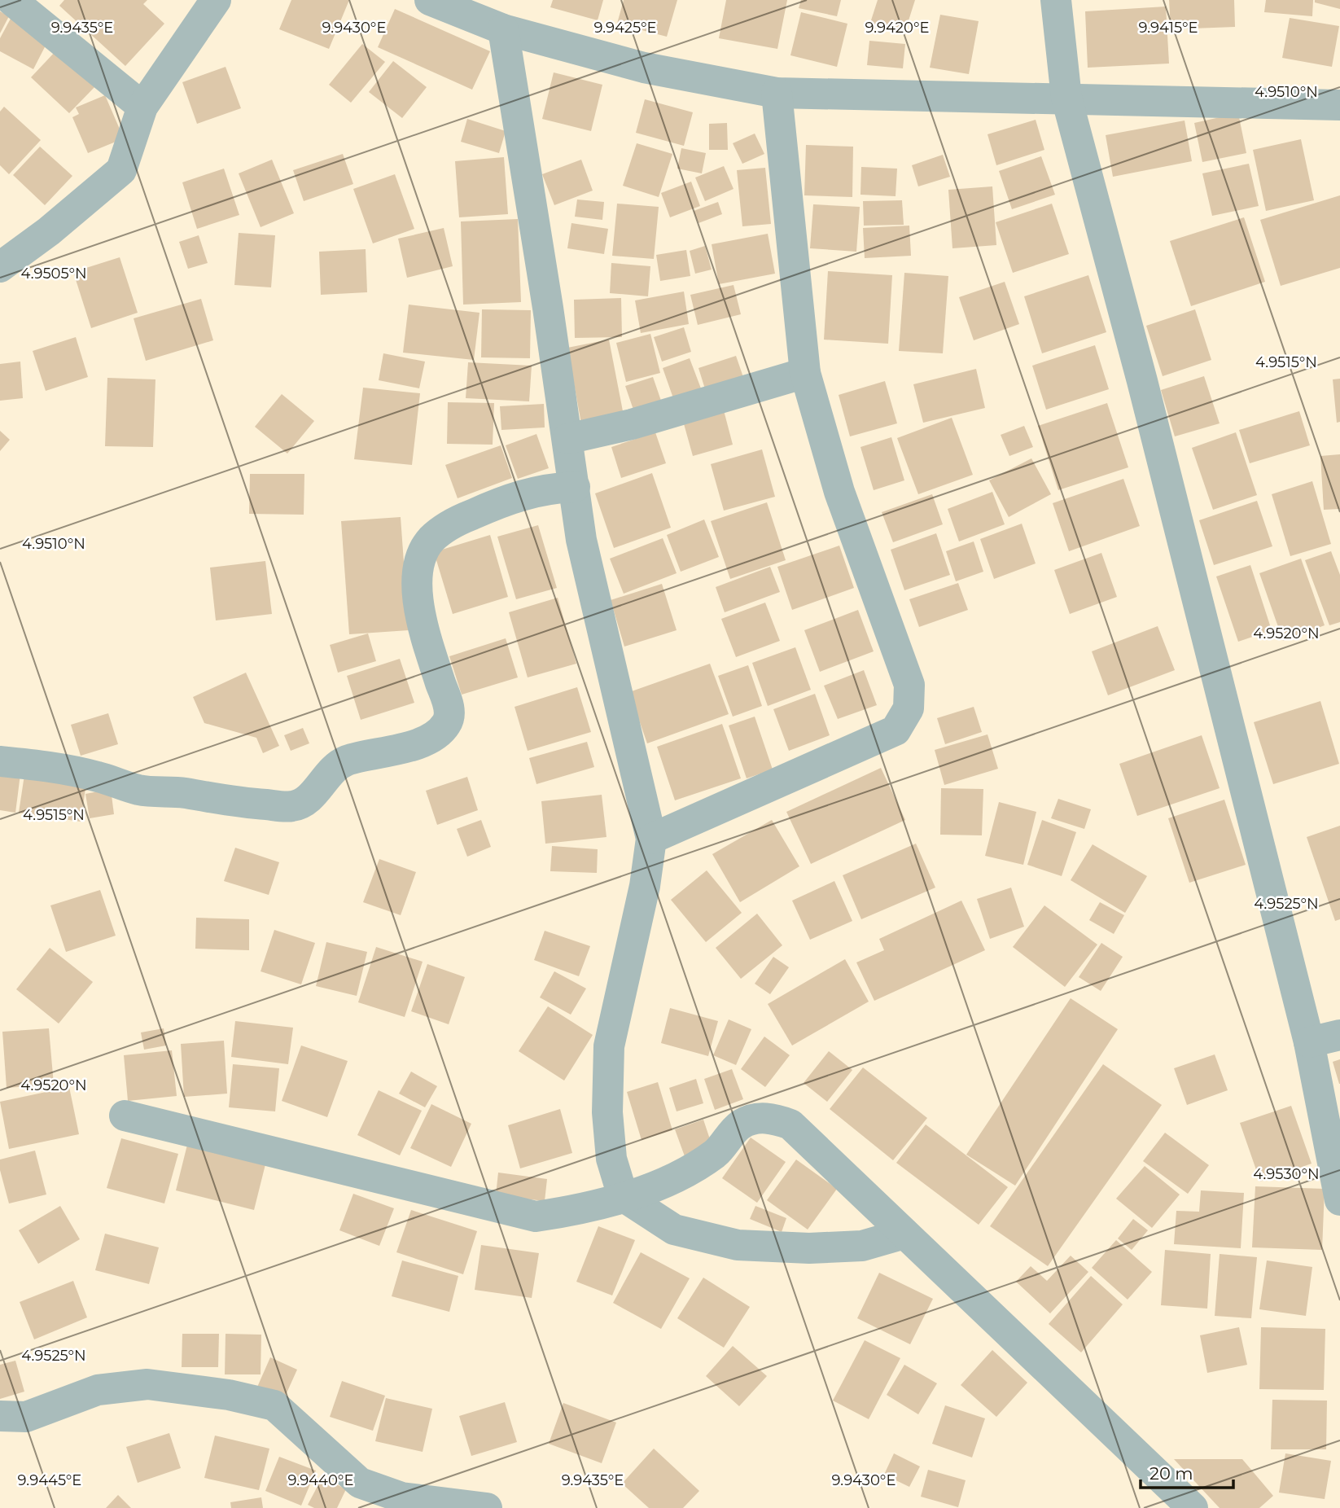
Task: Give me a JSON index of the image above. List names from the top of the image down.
{
  "scale_bar": "20 m",
  "coordinates": [
    "9.9435°E",
    "9.9430°E",
    "9.9425°E",
    "9.9420°E",
    "9.9415°E",
    "4.9510°N",
    "4.9505°N",
    "4.9515°N",
    "4.9520°N",
    "4.9525°N",
    "4.9530°N",
    "9.9445°E",
    "9.9440°E"
  ]
}
